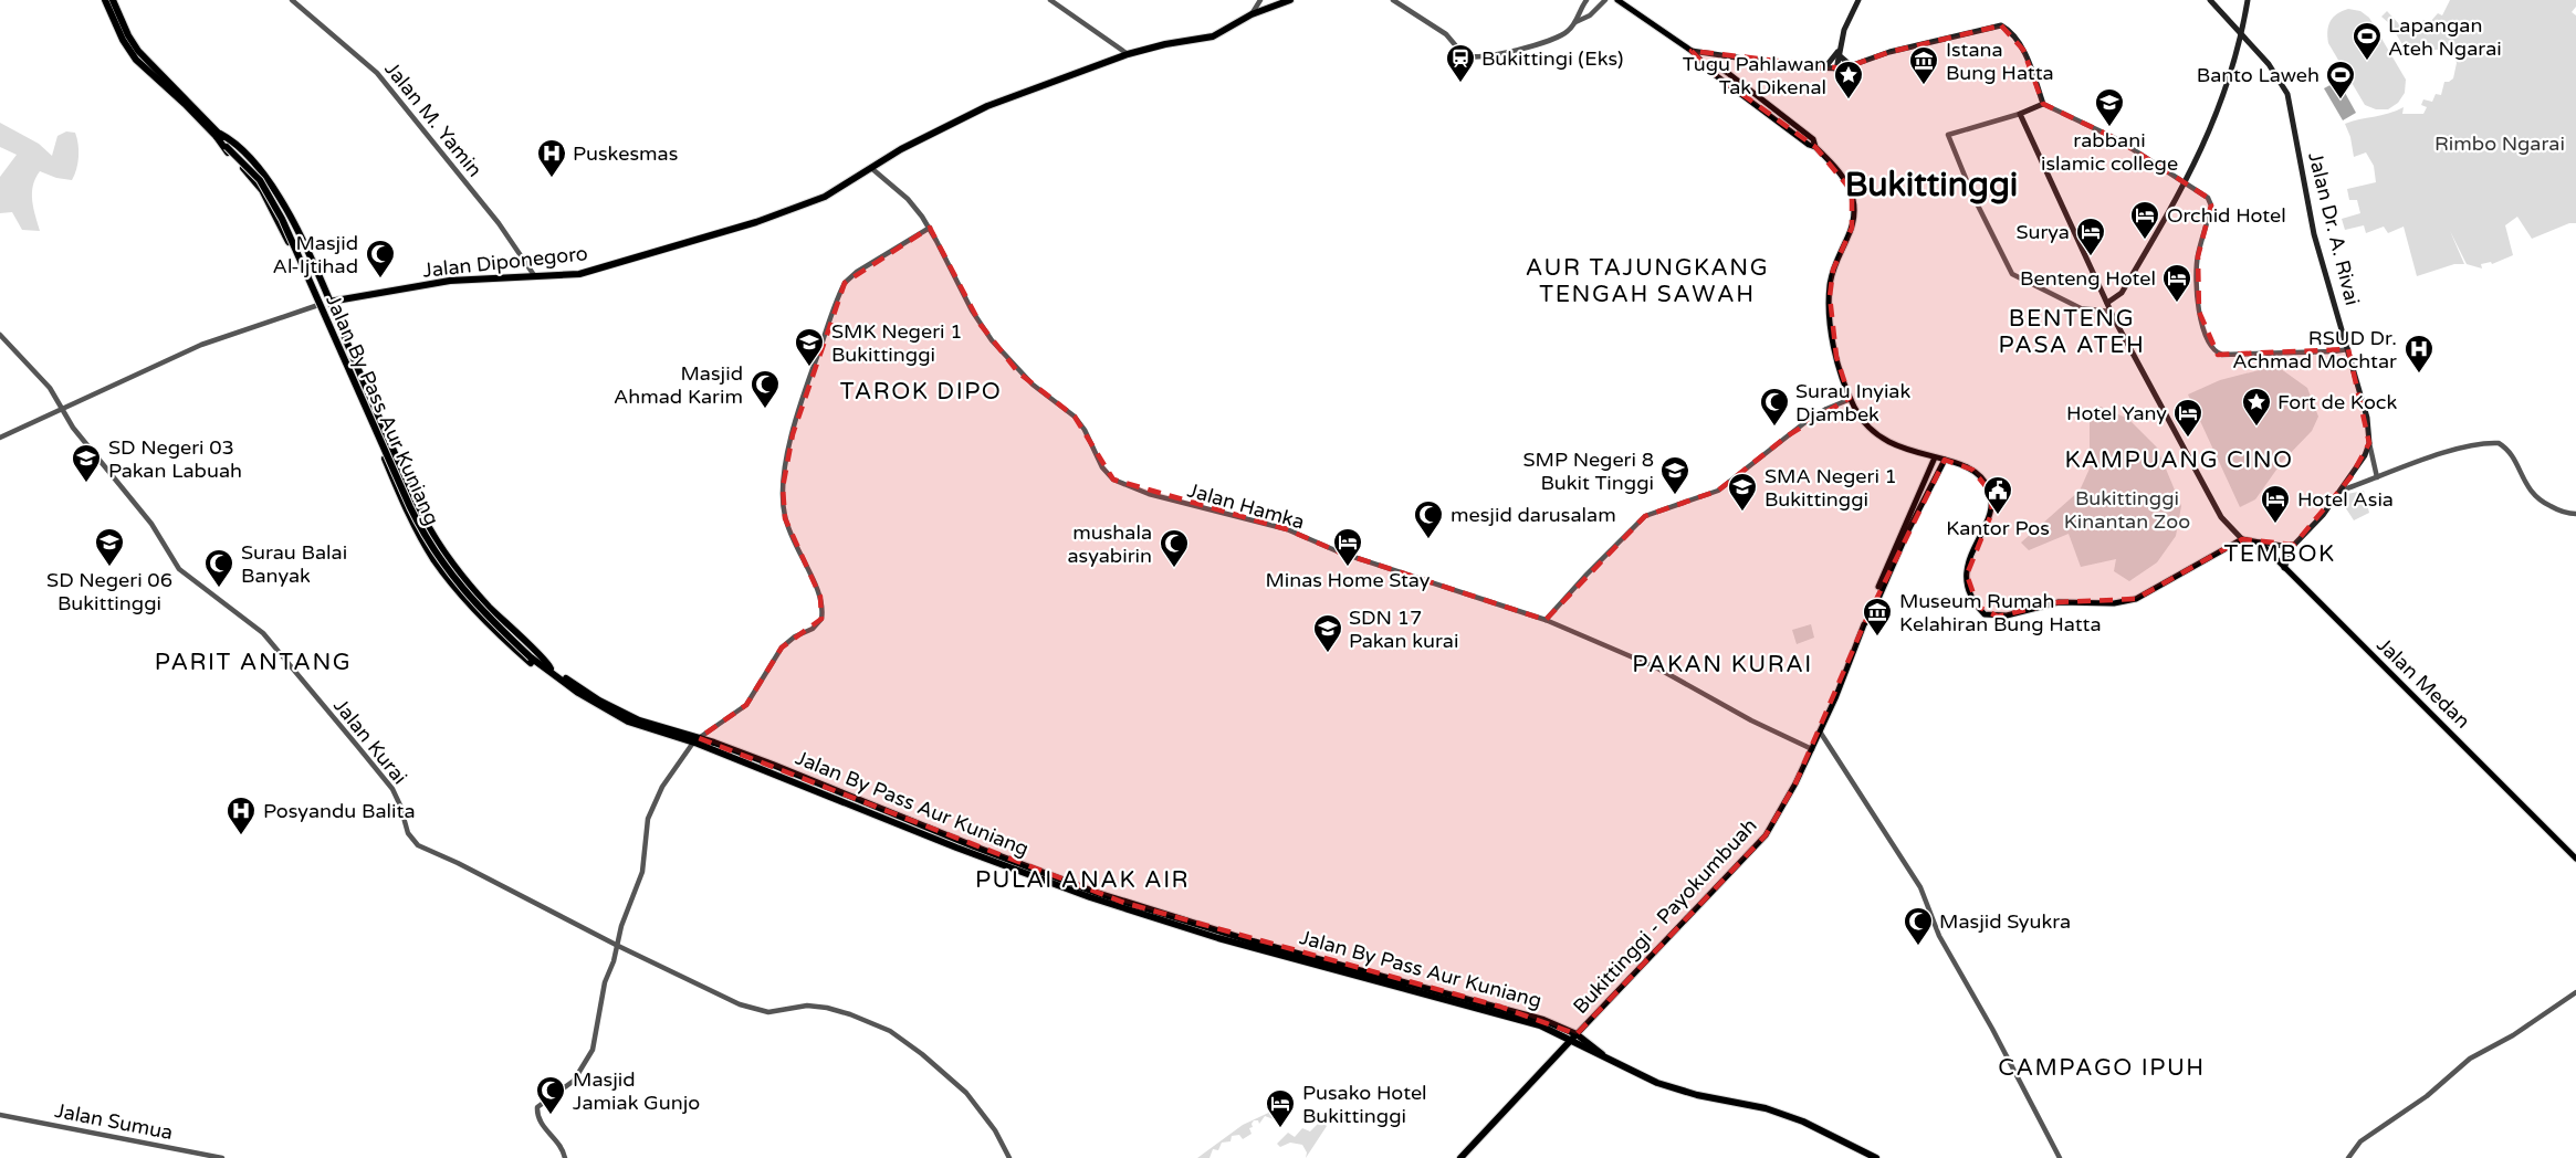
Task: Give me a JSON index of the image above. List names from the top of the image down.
{
  "streets": {
    "highway": ["Jalan Diponegoro", "Jalan By Pass Aur Kuniang"],
    "main road": ["Jalan Dr. A. Rivai", "Jalan Medan", "Bukittinggi - Payokumbuah"],
    "street": [
      "Jalan M. Yamin",
      "Jalan Hamka",
      "Jalan Kurai",
      "Jalan Sumua"
    ]
  },
  "crossings": [
    ["Jalan M. Yamin", "Jalan Diponegoro"],
    ["Jalan Diponegoro", "Jalan By Pass Aur Kuniang"],
    ["Jalan Diponegoro", "Jalan Hamka"],
    ["Jalan By Pass Aur Kuniang", "Bukittinggi - Payokumbuah"],
    ["Jalan Hamka", "Bukittinggi - Payokumbuah"]
  ],
  "districts": [
    "Bukittinggi",
    "AUR TAJUNGKANG TENGAH SAWAH",
    "BENTENG PASA ATEH",
    "TAROK DIPO",
    "KAMPUANG CINO",
    "TEMBOK",
    "PARIT ANTANG",
    "PAKAN KURAI",
    "PULAI ANAK AIR",
    "CAMPAGO IPUH"
  ],
  "parks": ["Rimbo Ngarai", "Bukittinggi Kinantan Zoo"],
  "places": {
    "sports": ["Lapangan Ateh Ngarai", "Banto Laweh"],
    "station": ["Bukittingi (Eks)"],
    "museum": ["Istana Bung Hatta", "Museum Rumah Kelahiran Bung Hatta"],
    "place": ["Tugu Pahlawan Tak Dikenal", "Fort de Kock"],
    "school or university": [
      "rabbani islamic college",
      "SMK Negeri 1 Bukittinggi",
      "SD Negeri 03 Pakan Labuah",
      "SMP Negeri 8 Bukit Tinggi",
      "SMA Negeri 1 Bukittinggi",
      "SD Negeri 06 Bukittinggi",
      "SDN 17 Pakan kurai"
    ],
    "hospital": ["Puskesmas", "RSUD Dr. Achmad Mochtar", "Posyandu Balita"],
    "hotel": [
      "Orchid Hotel",
      "Surya",
      "Benteng Hotel",
      "Hotel Yany",
      "Hotel Asia",
      "Minas Home Stay",
      "Pusako Hotel Bukittinggi"
    ],
    "mosque": [
      "Masjid Al-Ijtihad",
      "Masjid Ahmad Karim",
      "Surau Inyiak Djambek",
      "mesjid darusalam",
      "mushala asyabirin",
      "Surau Balai Banyak",
      "Masjid Syukra",
      "Masjid Jamiak Gunjo"
    ],
    "public building": ["Kantor Pos"]
  }
}
